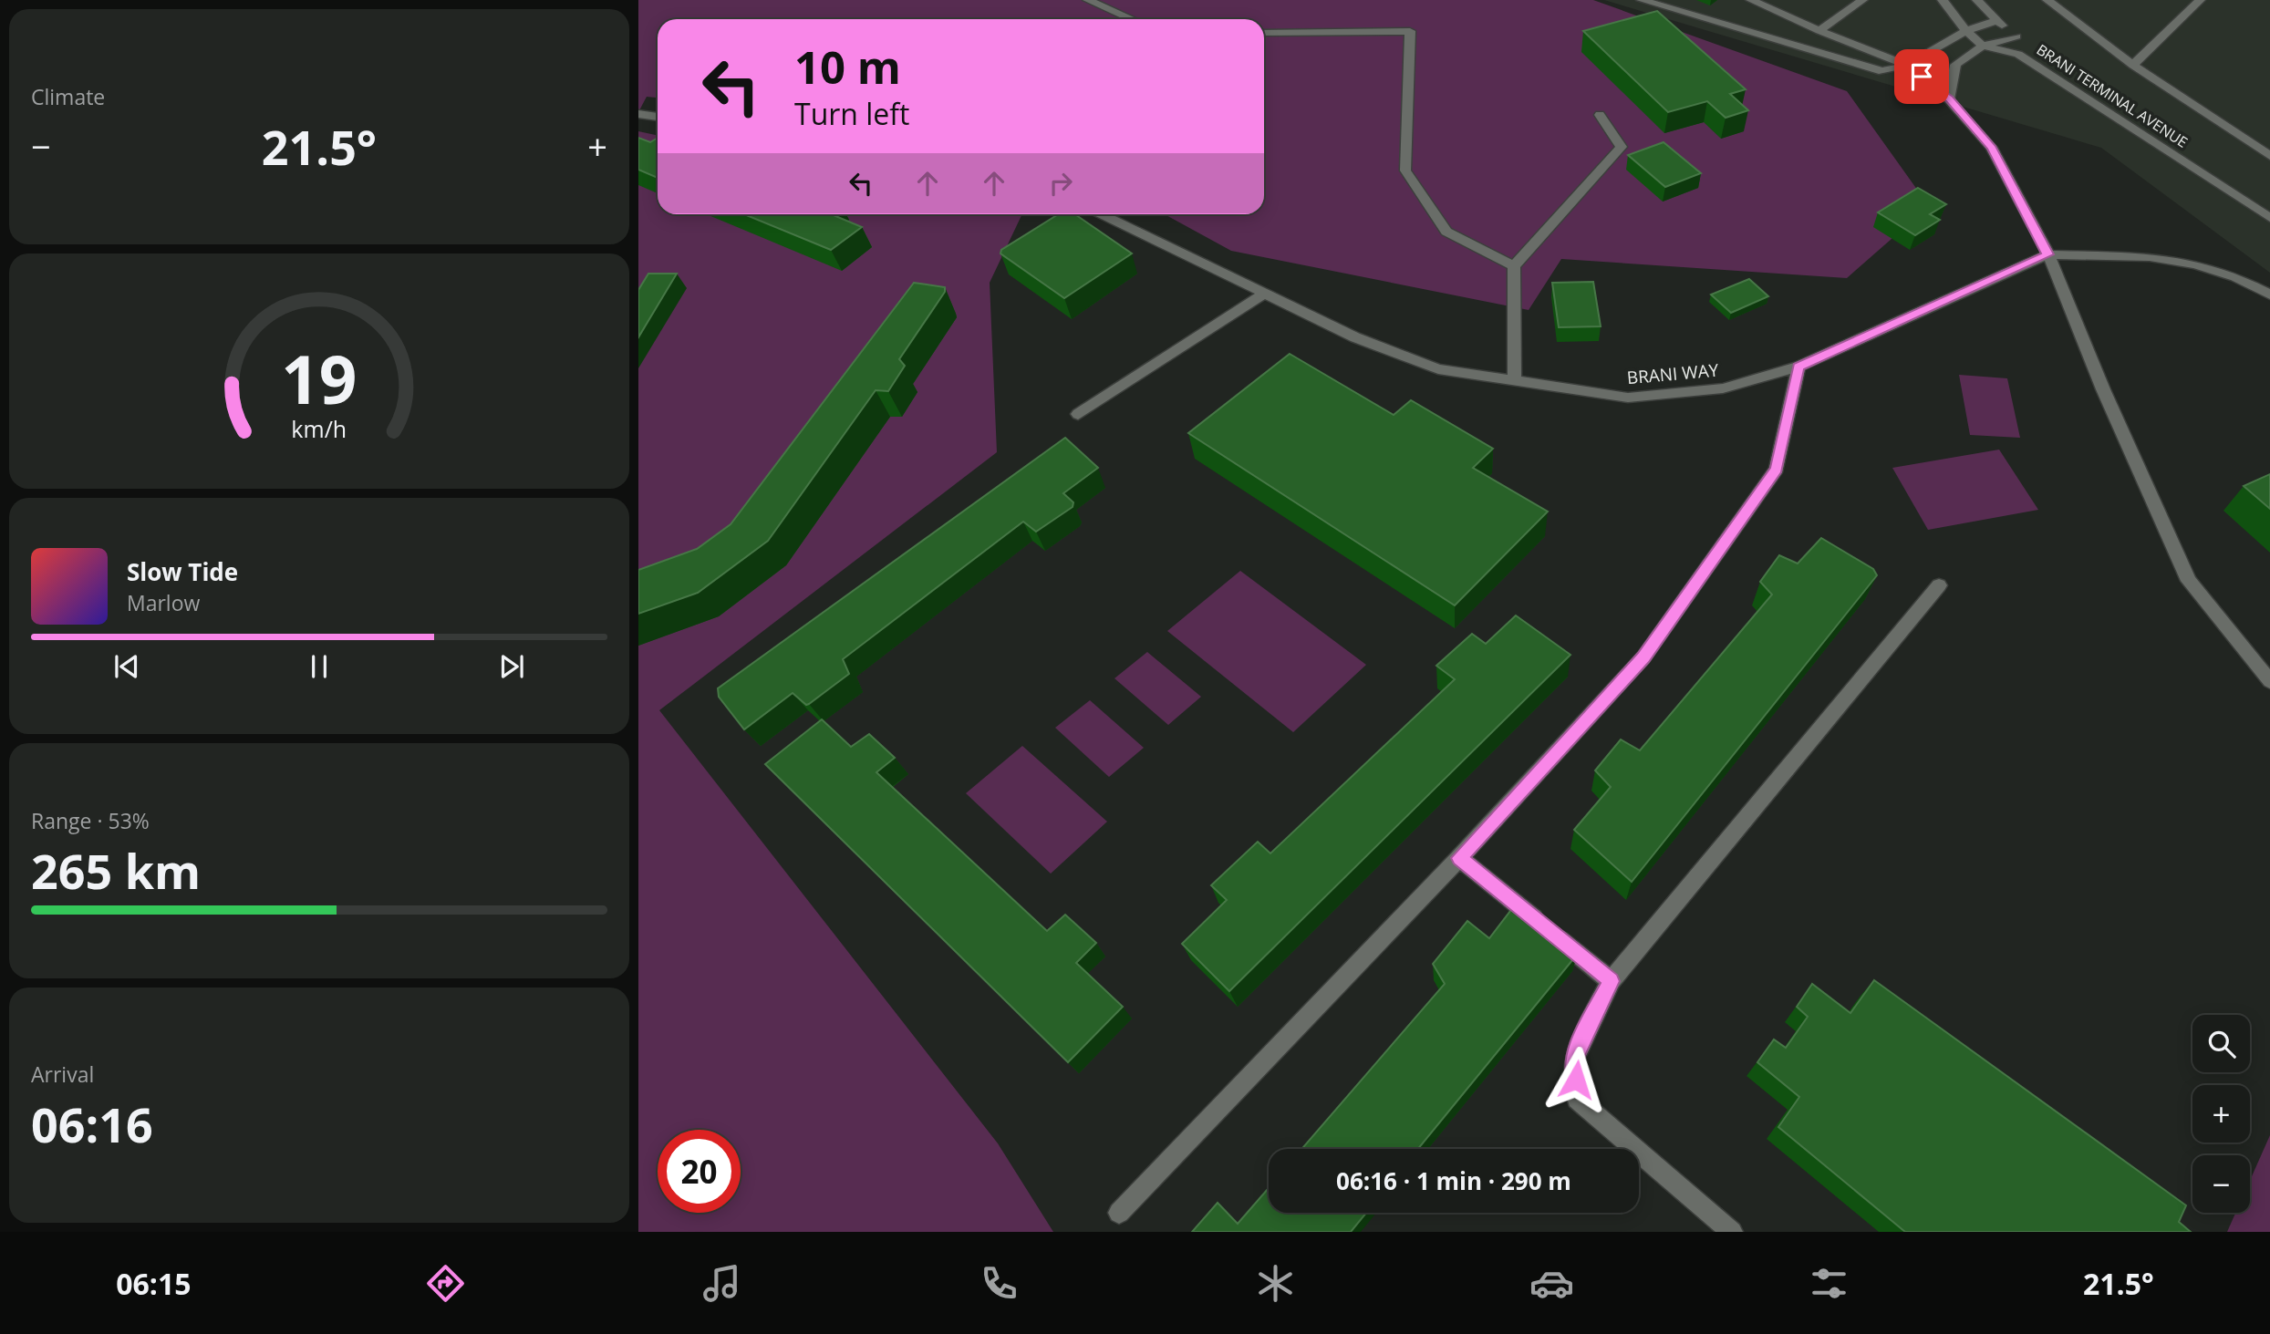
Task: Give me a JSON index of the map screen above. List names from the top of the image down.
{
  "streets": {
    "street": ["BRANI TERMINAL AVENUE", "BRANI WAY"]
  },
  "page": {
    "tile": [
      "Climate",
      ["Range · 53%", "265 km"],
      ["Arrival", "06:16"]
    ],
    "turn": ["10 m", "Turn left"],
    "heat": ["−", "21.5°", "+"],
    "song": ["Slow Tide", "Marlow"],
    "map_buttons": ["+", "−"],
    "limit": "20",
    "trip": "06:16 · 1 min · 290 m",
    "tabs": ["06:15", "21.5°"],
    "gauge": ["19", "km/h"]
  }
}
